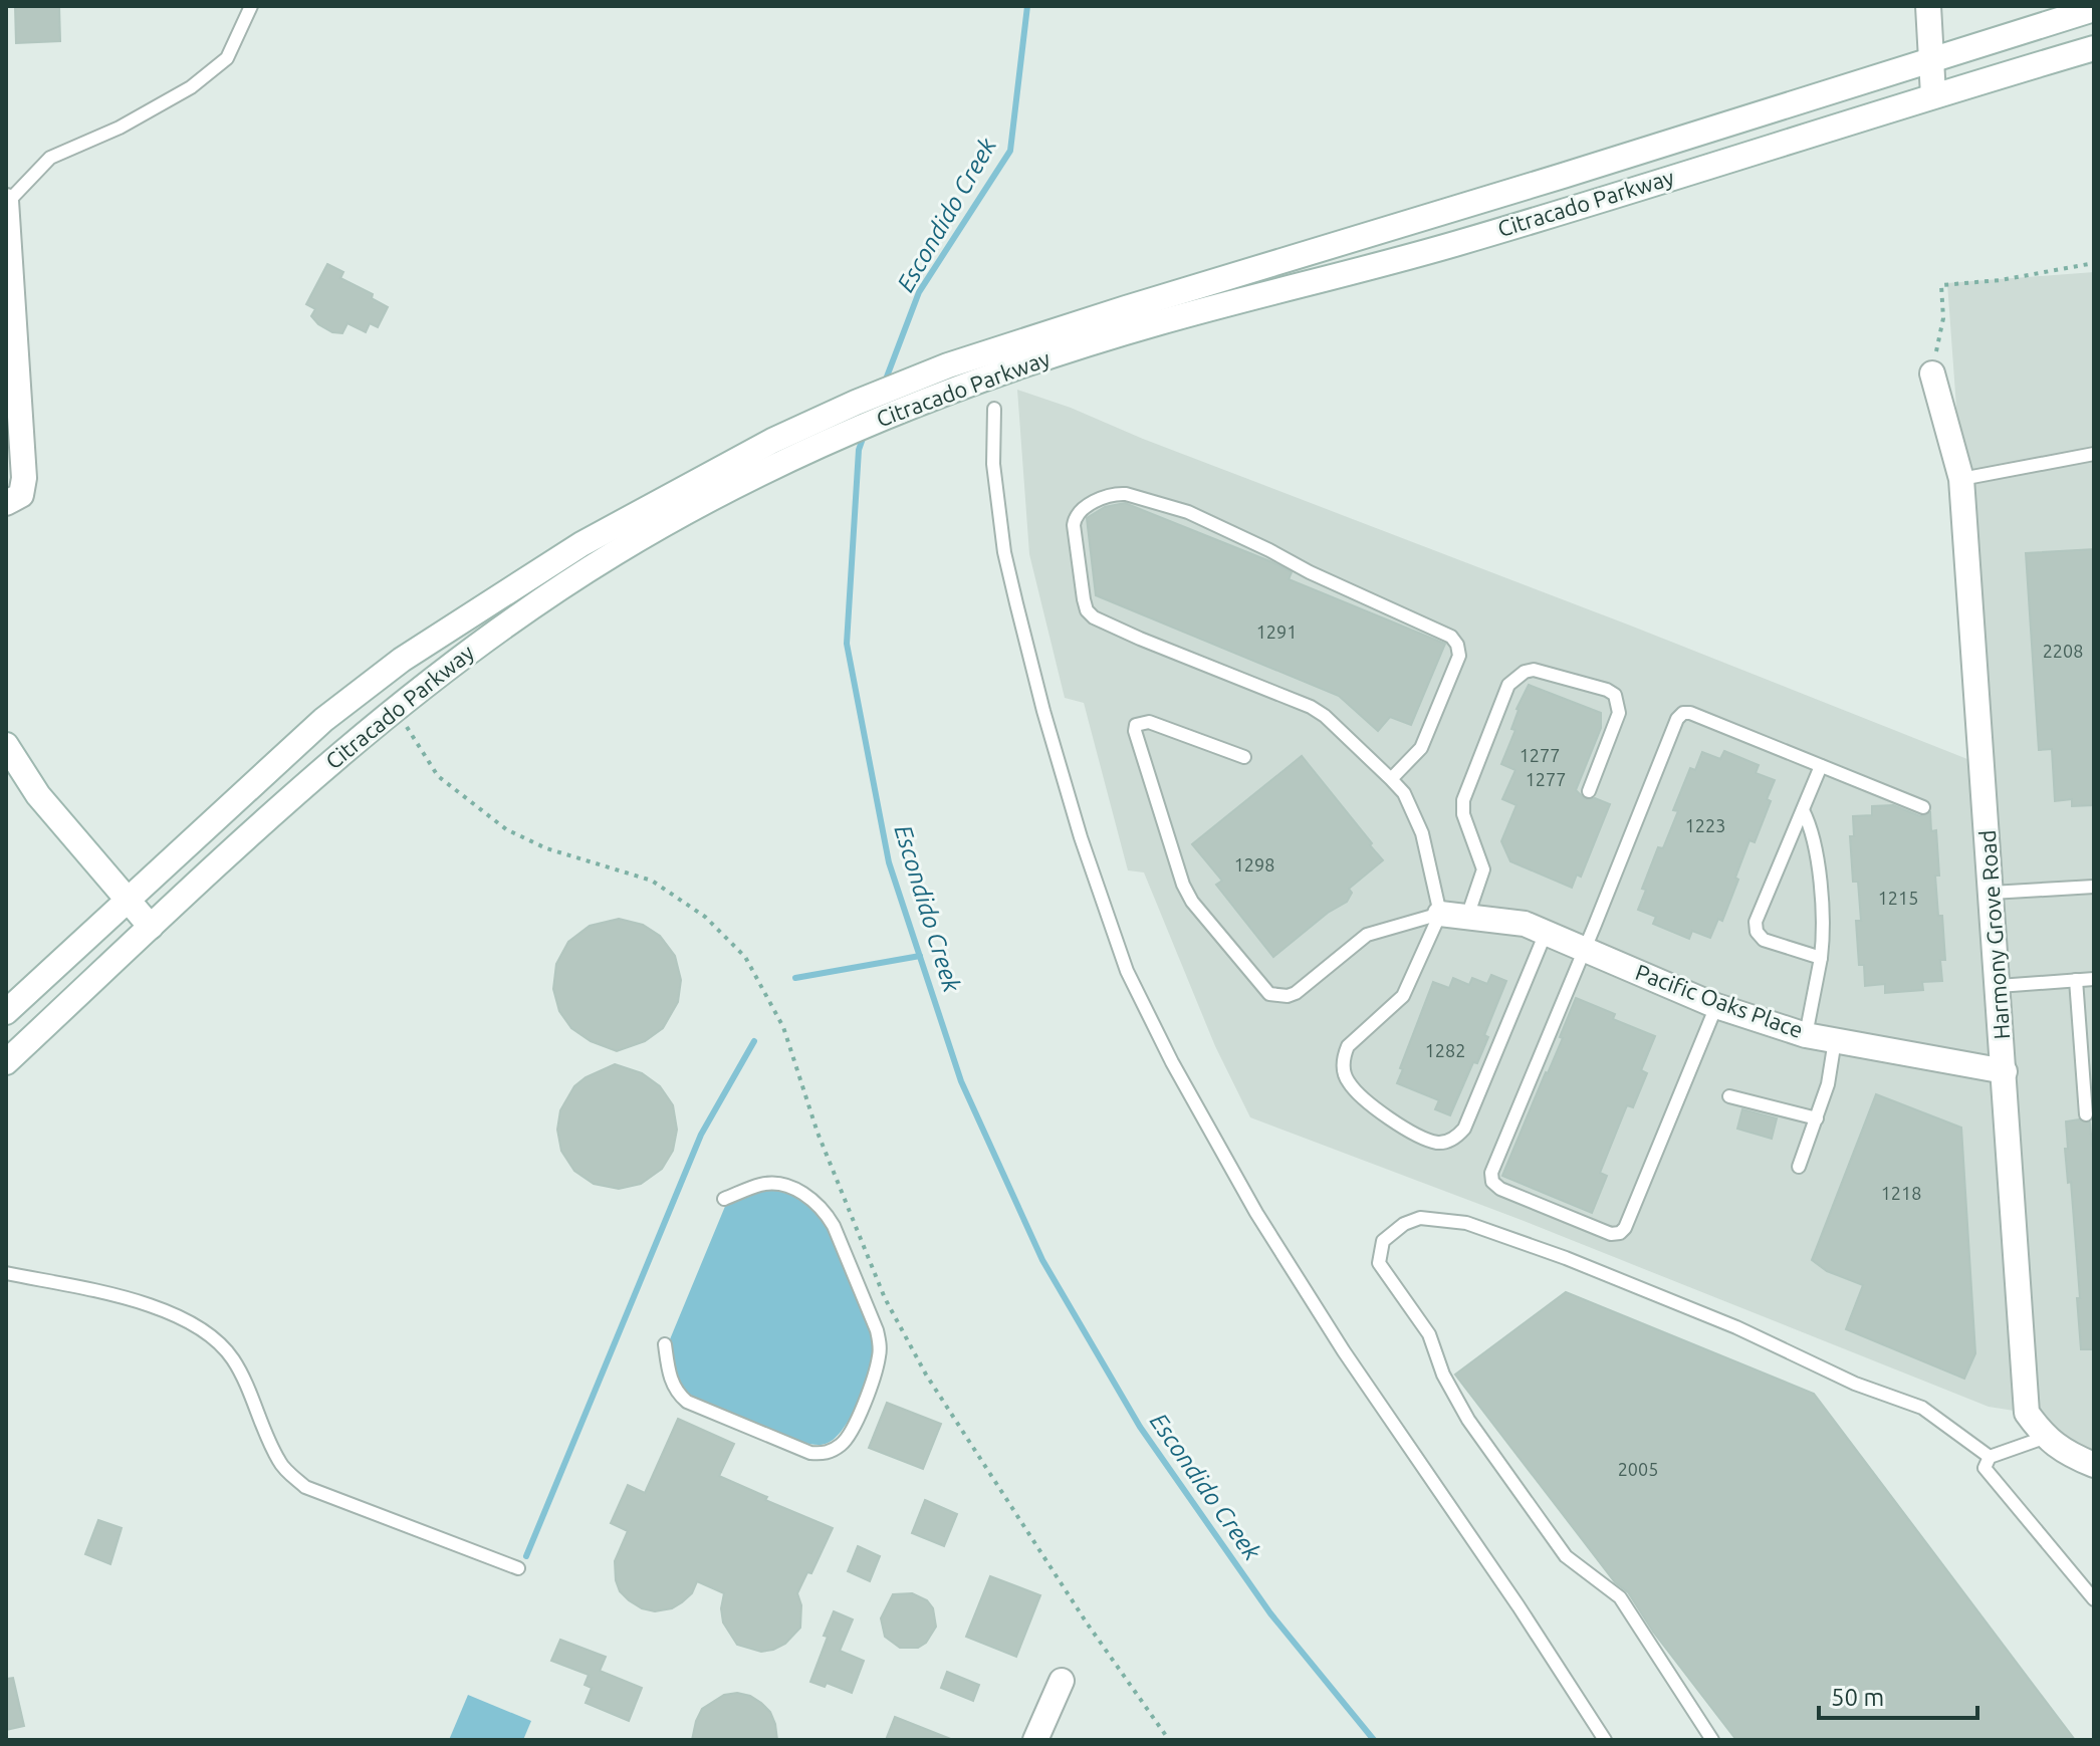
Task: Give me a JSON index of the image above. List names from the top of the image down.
{
  "streets": {
    "main road": ["Citracado Parkway", "Harmony Grove Road", "Pacific Oaks Place"]
  },
  "crossings": [
    ["Harmony Grove Road", "Pacific Oaks Place"]
  ],
  "water": ["Escondido Creek"],
  "house_numbers": [
    "1291",
    "2208",
    "1277",
    "1277",
    "1223",
    "1298",
    "1215",
    "1282",
    "1218",
    "2005"
  ],
  "scale_bar": "50 m"
}
